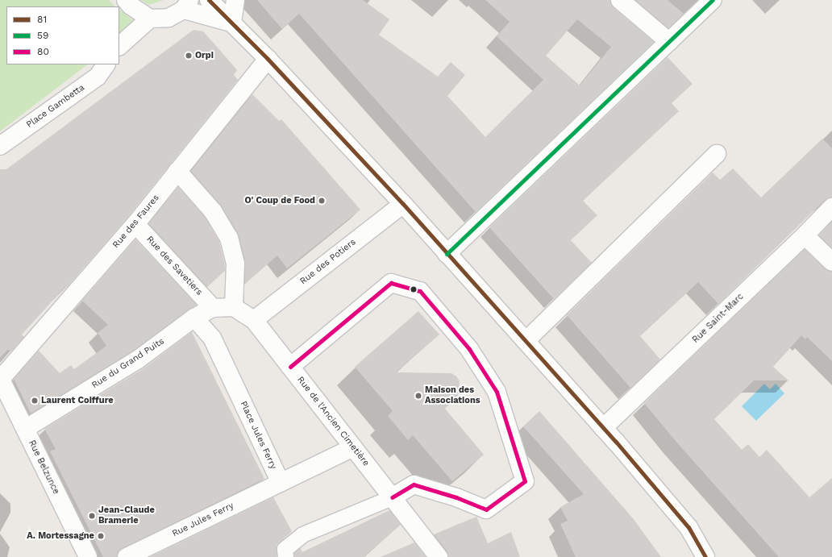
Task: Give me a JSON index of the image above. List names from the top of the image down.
{
  "streets": {
    "street": [
      "Place Gambetta",
      "Rue des Faures",
      "Rue des Potiers",
      "Rue des Savetiers",
      "Rue Saint-Marc",
      "Rue du Grand Puits",
      "Rue de l'Ancien Cimetière",
      "Place Jules Ferry",
      "Rue Belzunce",
      "Rue Jules Ferry"
    ]
  },
  "crossings": [
    ["Rue des Faures", "Rue des Savetiers"],
    ["Rue des Faures", "Rue Belzunce"],
    ["Rue des Potiers", "Rue de l'Ancien Cimetière"],
    ["Rue des Savetiers", "Rue du Grand Puits"],
    ["Rue du Grand Puits", "Rue de l'Ancien Cimetière"],
    ["Rue du Grand Puits", "Place Jules Ferry"],
    ["Rue du Grand Puits", "Rue Belzunce"],
    ["Place Jules Ferry", "Rue Jules Ferry"]
  ],
  "places": [
    "Orpi",
    "O' Coup de Food",
    "Maison des Associations",
    "Laurent Coiffure",
    "Jean-Claude Bramerie",
    "A. Mortessagne"
  ],
  "lines": ["transit line 81", "transit line 59", "transit line 80"],
  "legend": ["81", "59", "80"]
}
